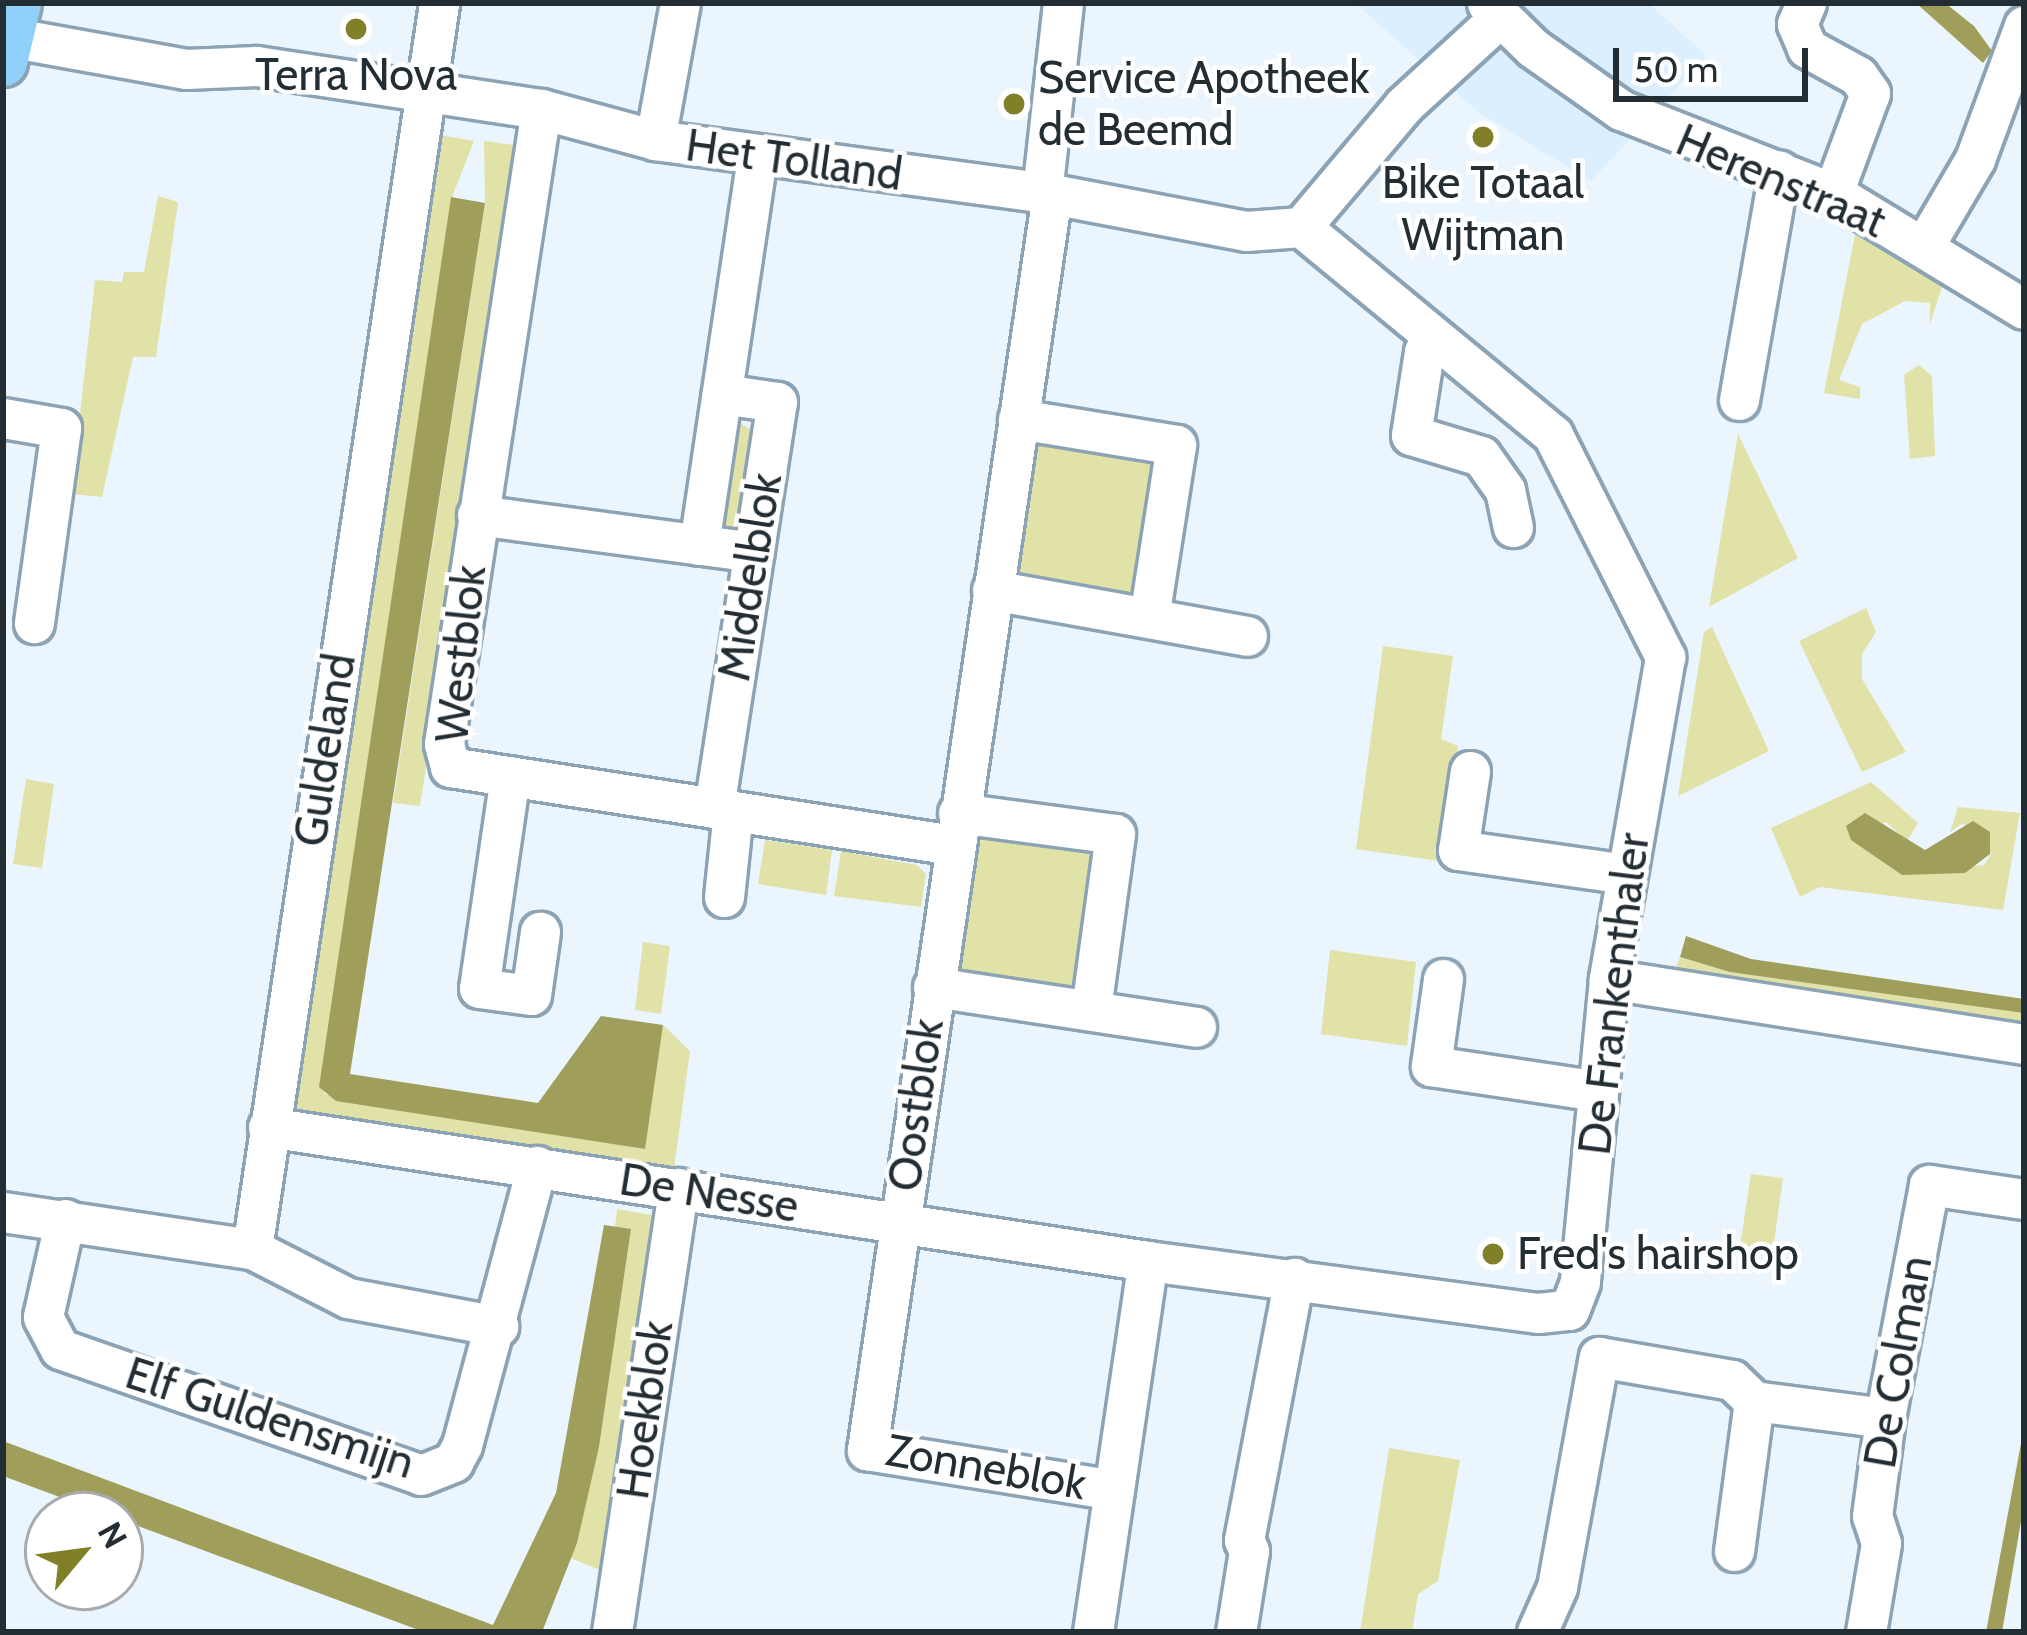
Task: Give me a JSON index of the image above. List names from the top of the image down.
{
  "streets": {
    "street": [
      "Het Tolland",
      "Herenstraat",
      "Middelblok",
      "Westblok",
      "Guldeland",
      "De Frankenthaler",
      "Oostblok",
      "De Nesse",
      "De Colman",
      "Hoekblok",
      "Elf Guldensmijn",
      "Zonneblok"
    ]
  },
  "crossings": [
    ["Het Tolland", "Middelblok"],
    ["Het Tolland", "Westblok"],
    ["Het Tolland", "Guldeland"],
    ["Het Tolland", "De Frankenthaler"],
    ["Het Tolland", "Oostblok"],
    ["Middelblok", "Westblok"],
    ["Westblok", "Oostblok"],
    ["Guldeland", "De Nesse"],
    ["Oostblok", "De Nesse"],
    ["Oostblok", "Zonneblok"],
    ["De Nesse", "Hoekblok"],
    ["De Nesse", "Elf Guldensmijn"],
    ["De Nesse", "Zonneblok"]
  ],
  "places": [
    "Terra Nova",
    "Service Apotheek de Beemd",
    "Bike Totaal Wijtman",
    "Fred's hairshop"
  ],
  "scale_bar": "50 m",
  "north": "top right"
}
